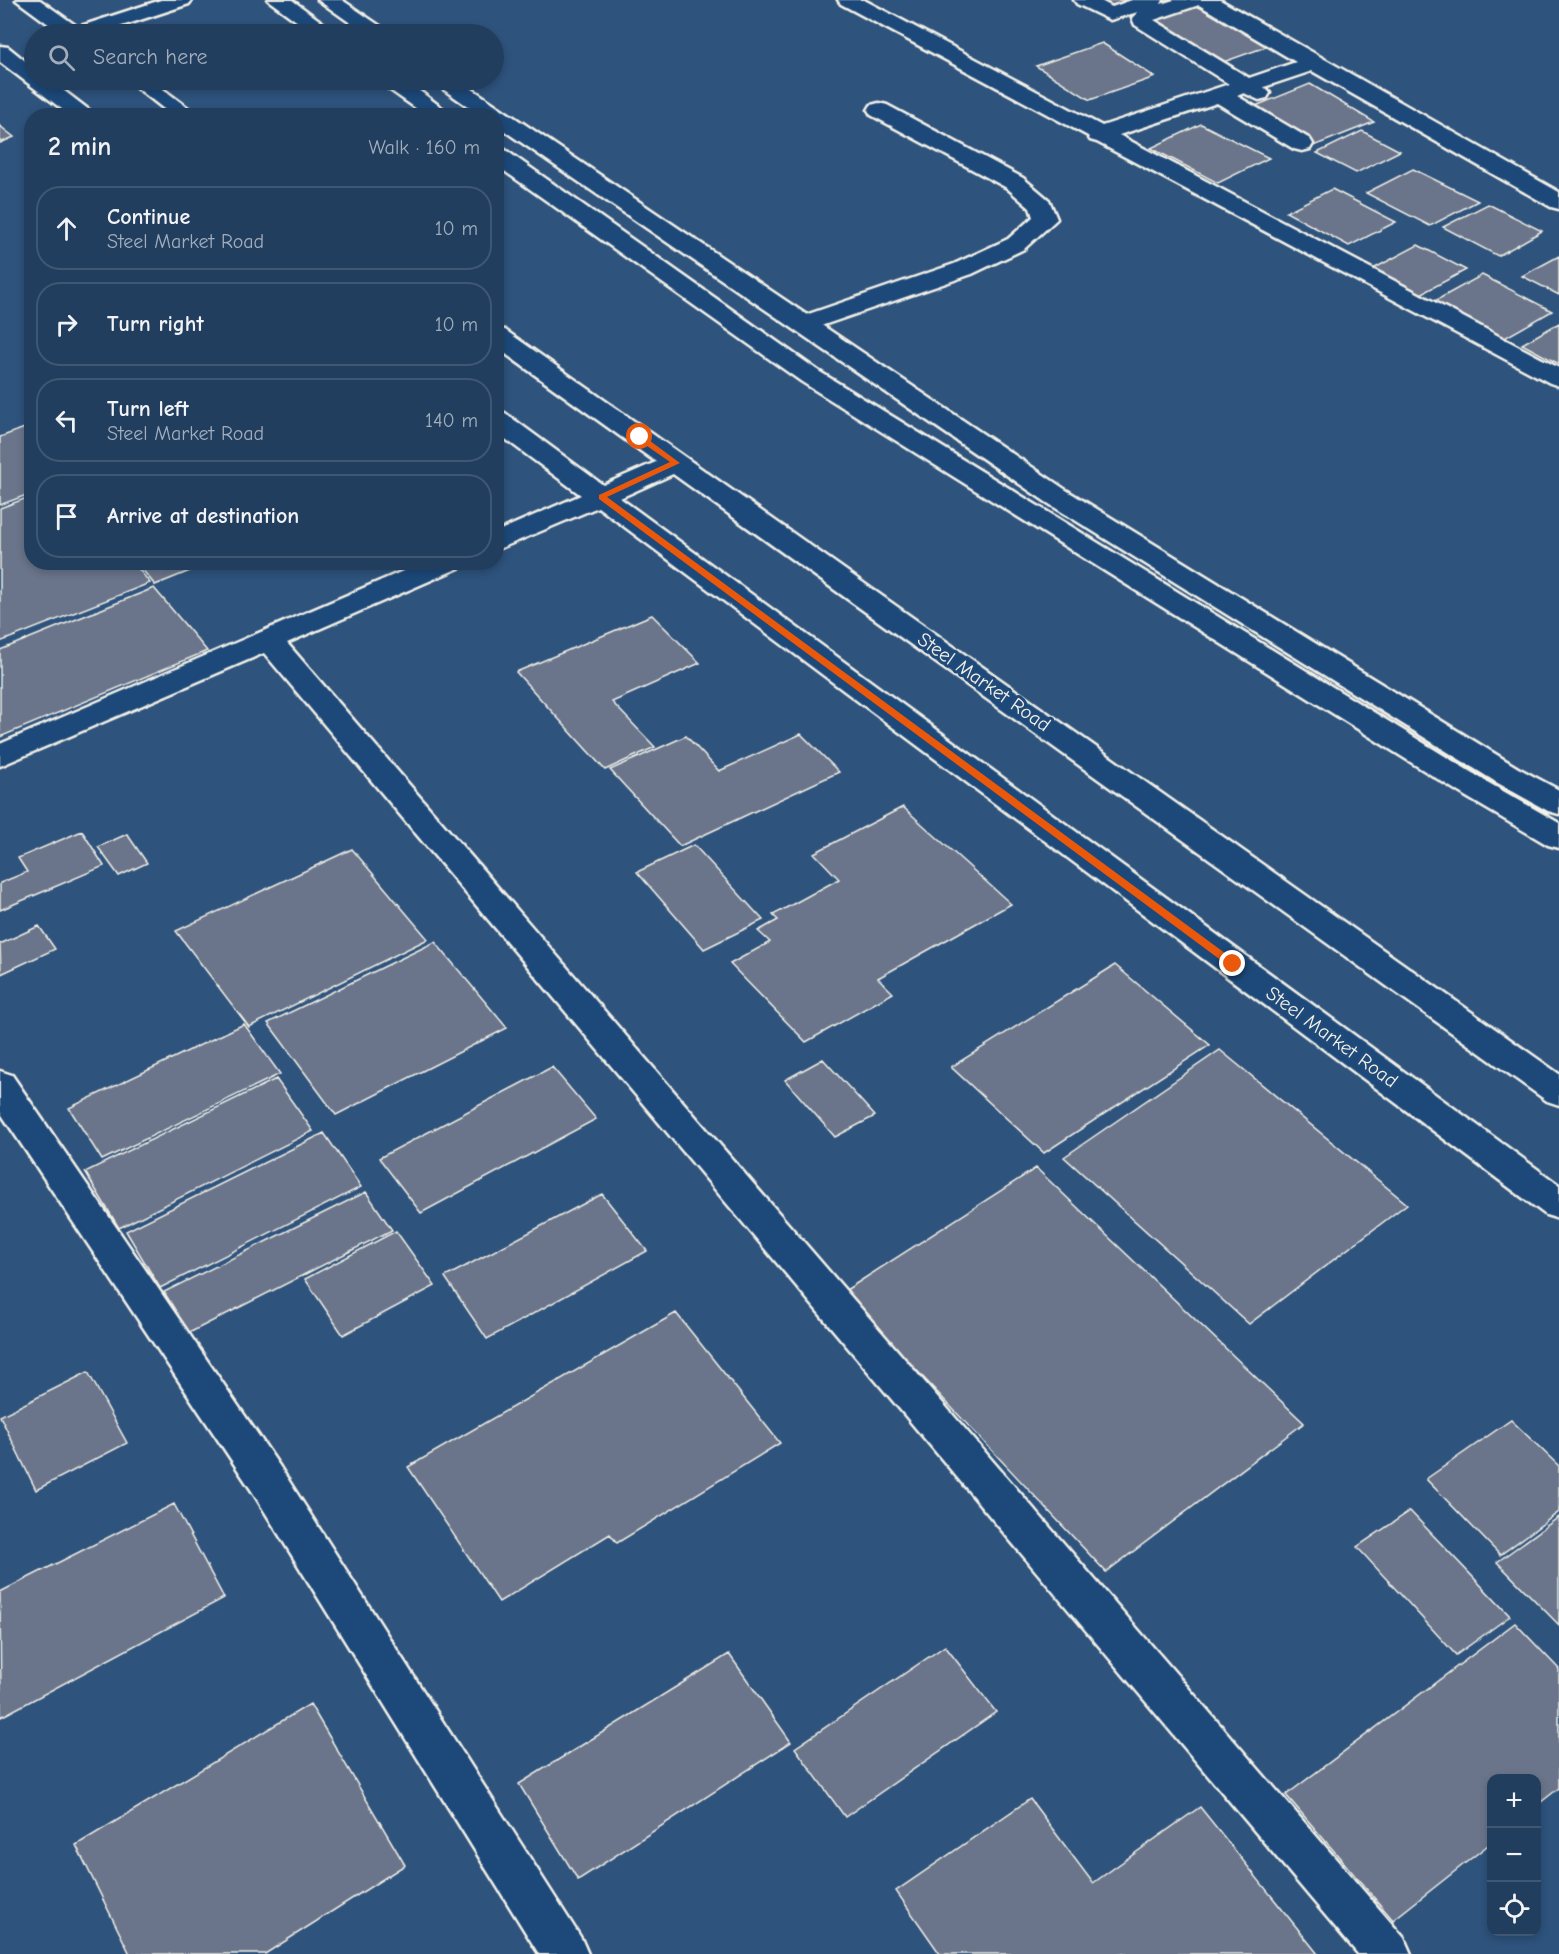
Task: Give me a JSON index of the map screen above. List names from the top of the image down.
{
  "streets": {
    "main road": ["Steel Market Road"]
  },
  "page": {
    "search": "Search here",
    "heading": ["2 min", "Walk · 160 m"],
    "list": [
      ["Continue", "Steel Market Road", "10 m"],
      ["Turn right", "10 m"],
      ["Turn left", "Steel Market Road", "140 m"],
      "Arrive at destination"
    ],
    "map_buttons": ["+", "−"]
  }
}
